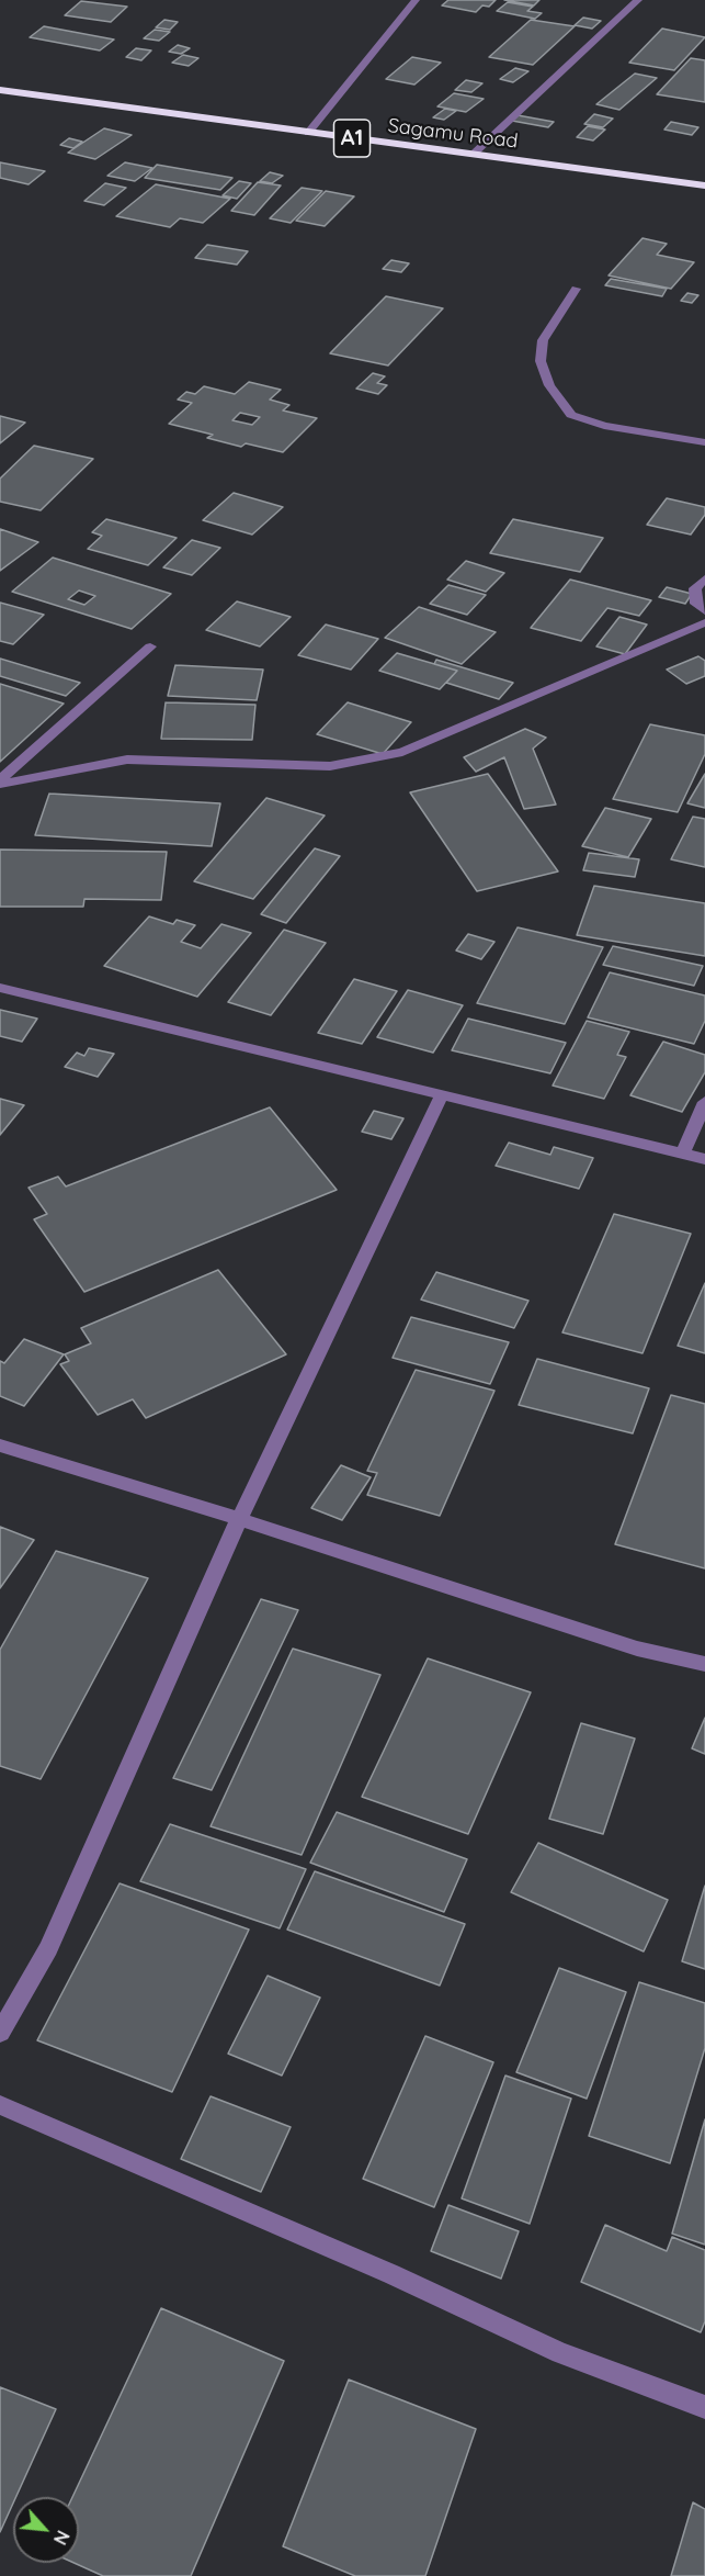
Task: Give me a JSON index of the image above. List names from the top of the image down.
{
  "streets": {
    "highway": ["Sagamu Road", "A1"]
  },
  "north": "bottom right"
}
